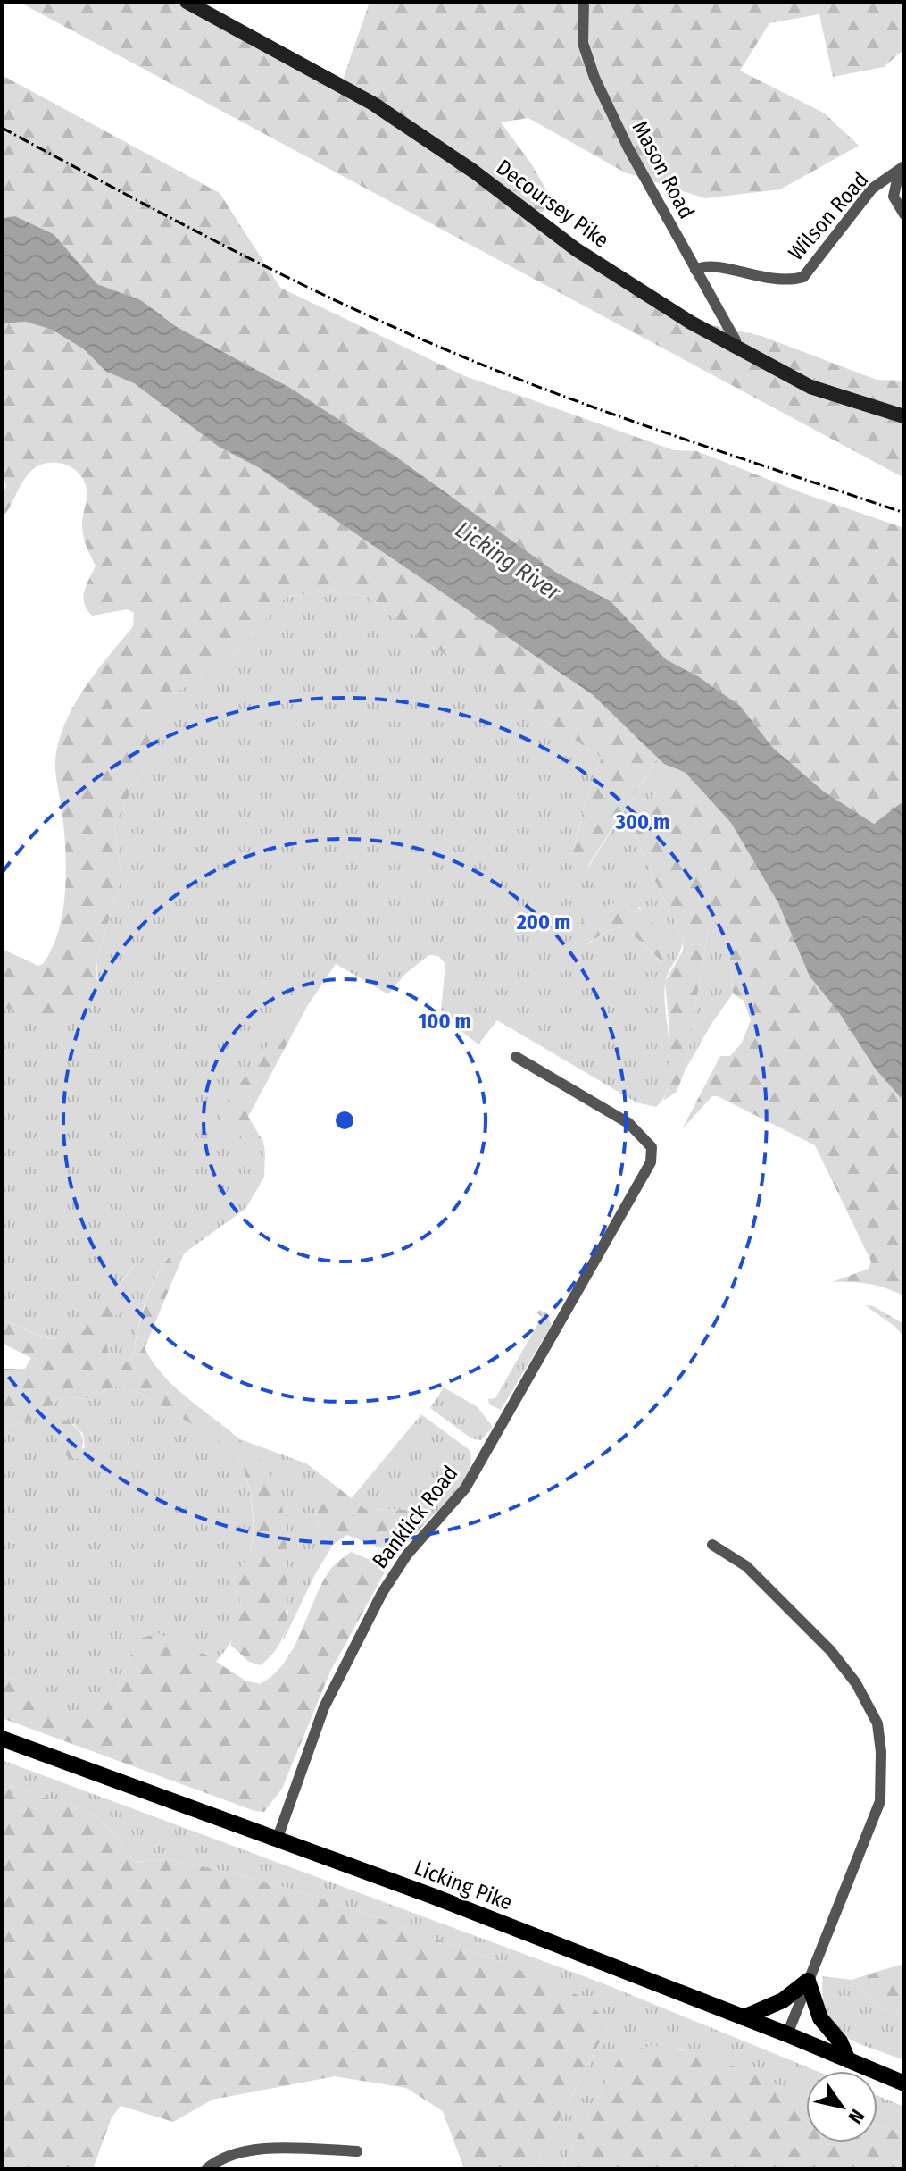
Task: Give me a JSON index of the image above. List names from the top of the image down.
{
  "streets": {
    "main road": ["Decoursey Pike", "Licking Pike"],
    "street": ["Mason Road", "Wilson Road", "Banklick Road"]
  },
  "crossings": [
    ["Mason Road", "Decoursey Pike"],
    ["Mason Road", "Wilson Road"],
    ["Banklick Road", "Licking Pike"]
  ],
  "water": ["Licking River"],
  "north": "bottom right",
  "rings": ["300 m", "200 m", "100 m"]
}
